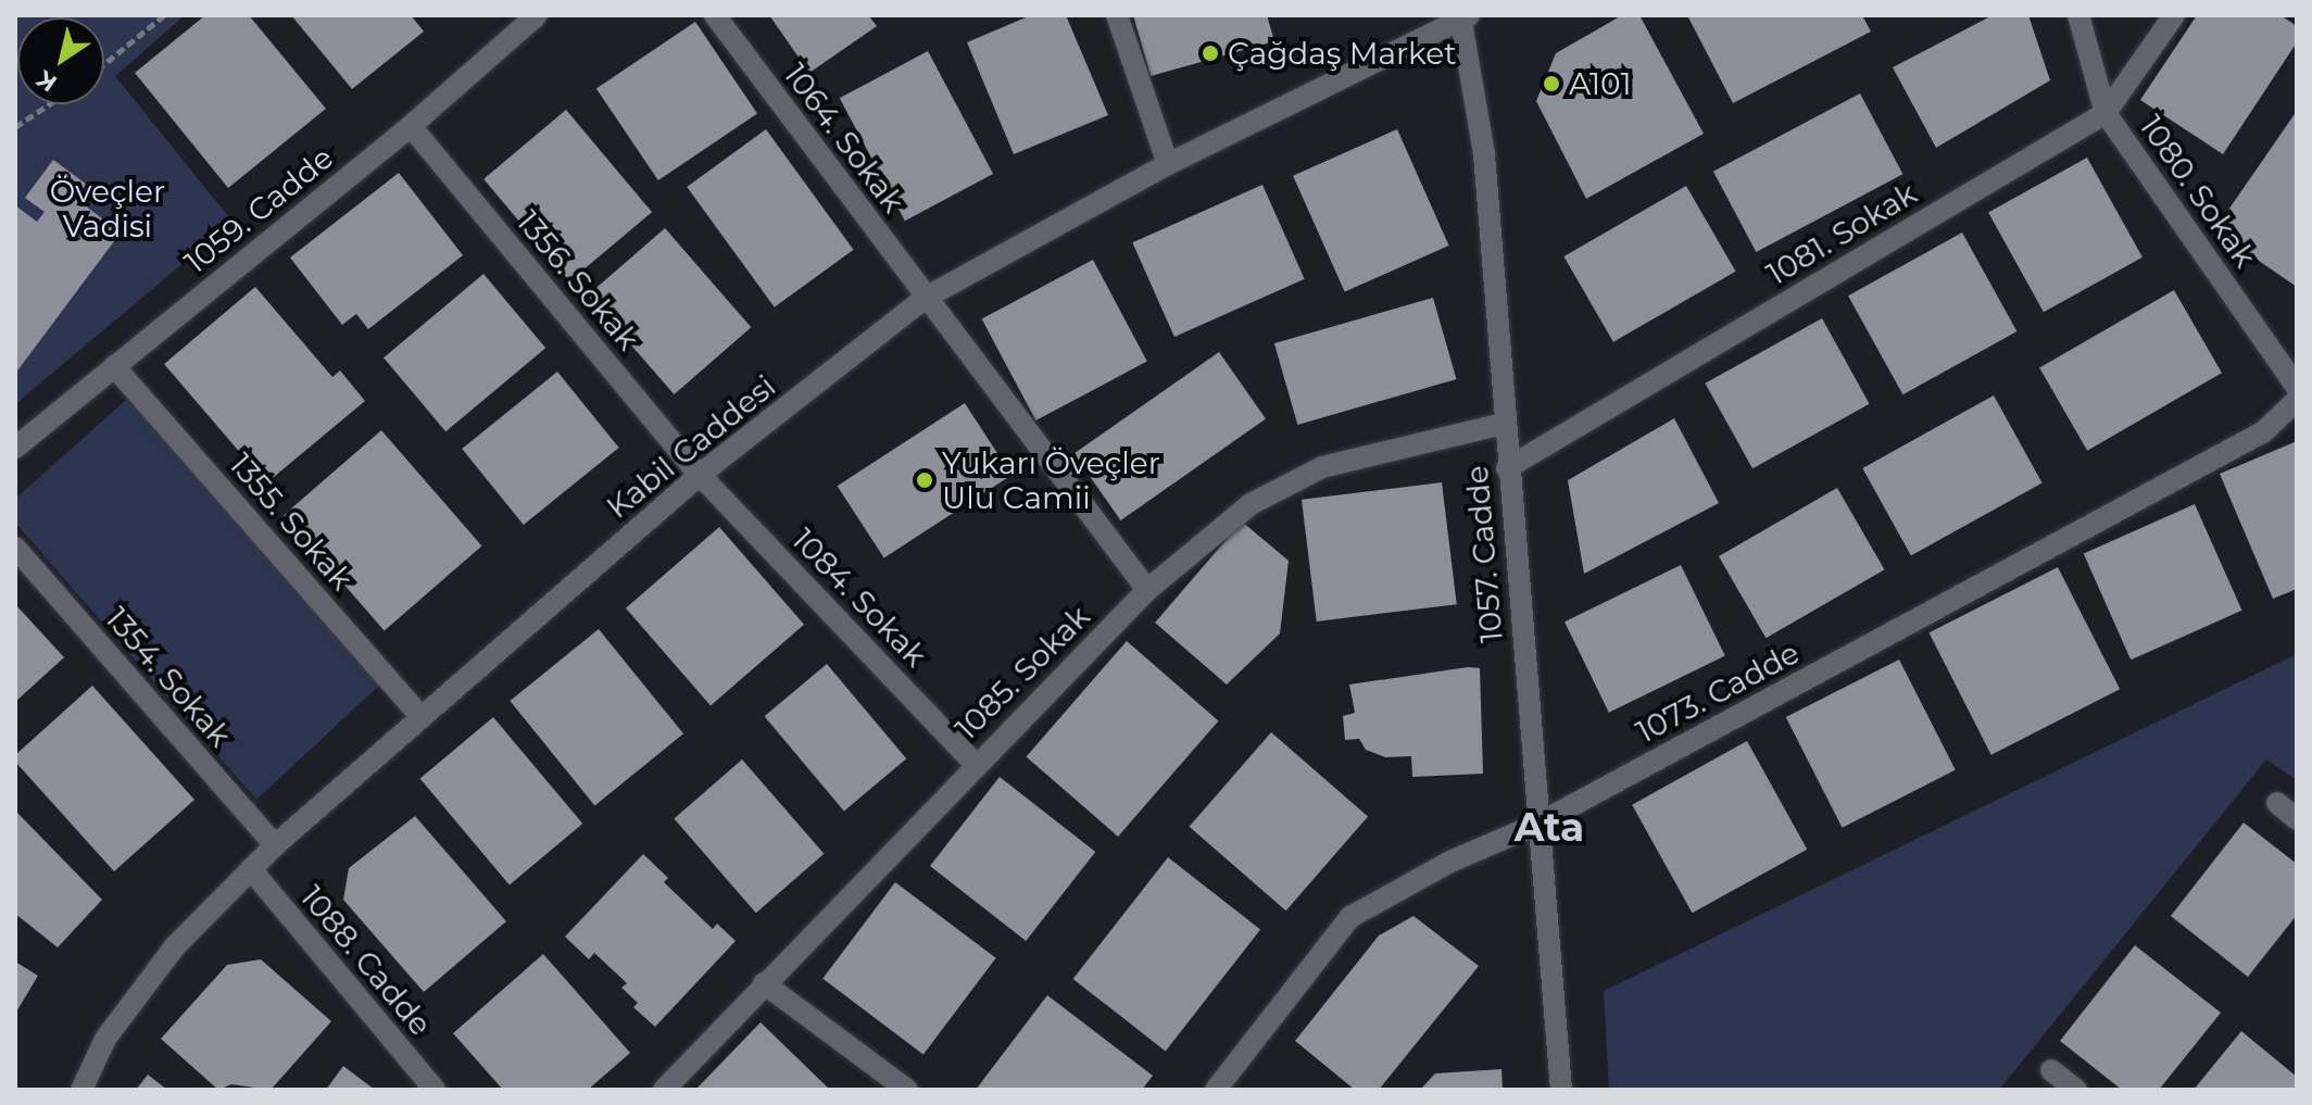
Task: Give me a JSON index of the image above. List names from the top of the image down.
{
  "streets": {
    "street": [
      "1064. Sokak",
      "1080. Sokak",
      "1059. Cadde",
      "1081. Sokak",
      "1356. Sokak",
      "Kabil Caddesi",
      "1355. Sokak",
      "1057. Cadde",
      "1084. Sokak",
      "1085. Sokak",
      "1354. Sokak",
      "1073. Cadde",
      "1088. Cadde"
    ]
  },
  "crossings": [
    ["1064. Sokak", "Kabil Caddesi"],
    ["1064. Sokak", "1085. Sokak"],
    ["1080. Sokak", "1081. Sokak"],
    ["1059. Cadde", "1356. Sokak"],
    ["1059. Cadde", "1355. Sokak"],
    ["1081. Sokak", "1057. Cadde"],
    ["1356. Sokak", "Kabil Caddesi"],
    ["1356. Sokak", "1084. Sokak"],
    ["Kabil Caddesi", "1355. Sokak"],
    ["Kabil Caddesi", "1057. Cadde"],
    ["Kabil Caddesi", "1084. Sokak"],
    ["Kabil Caddesi", "1354. Sokak"],
    ["Kabil Caddesi", "1088. Cadde"],
    ["1057. Cadde", "1085. Sokak"],
    ["1057. Cadde", "1073. Cadde"],
    ["1084. Sokak", "1085. Sokak"]
  ],
  "districts": ["Ata"],
  "parks": ["Öveçler Vadisi"],
  "places": ["Çağdaş Market", "A101", "Yukarı Öveçler Ulu Camii"],
  "north": "bottom left"
}
